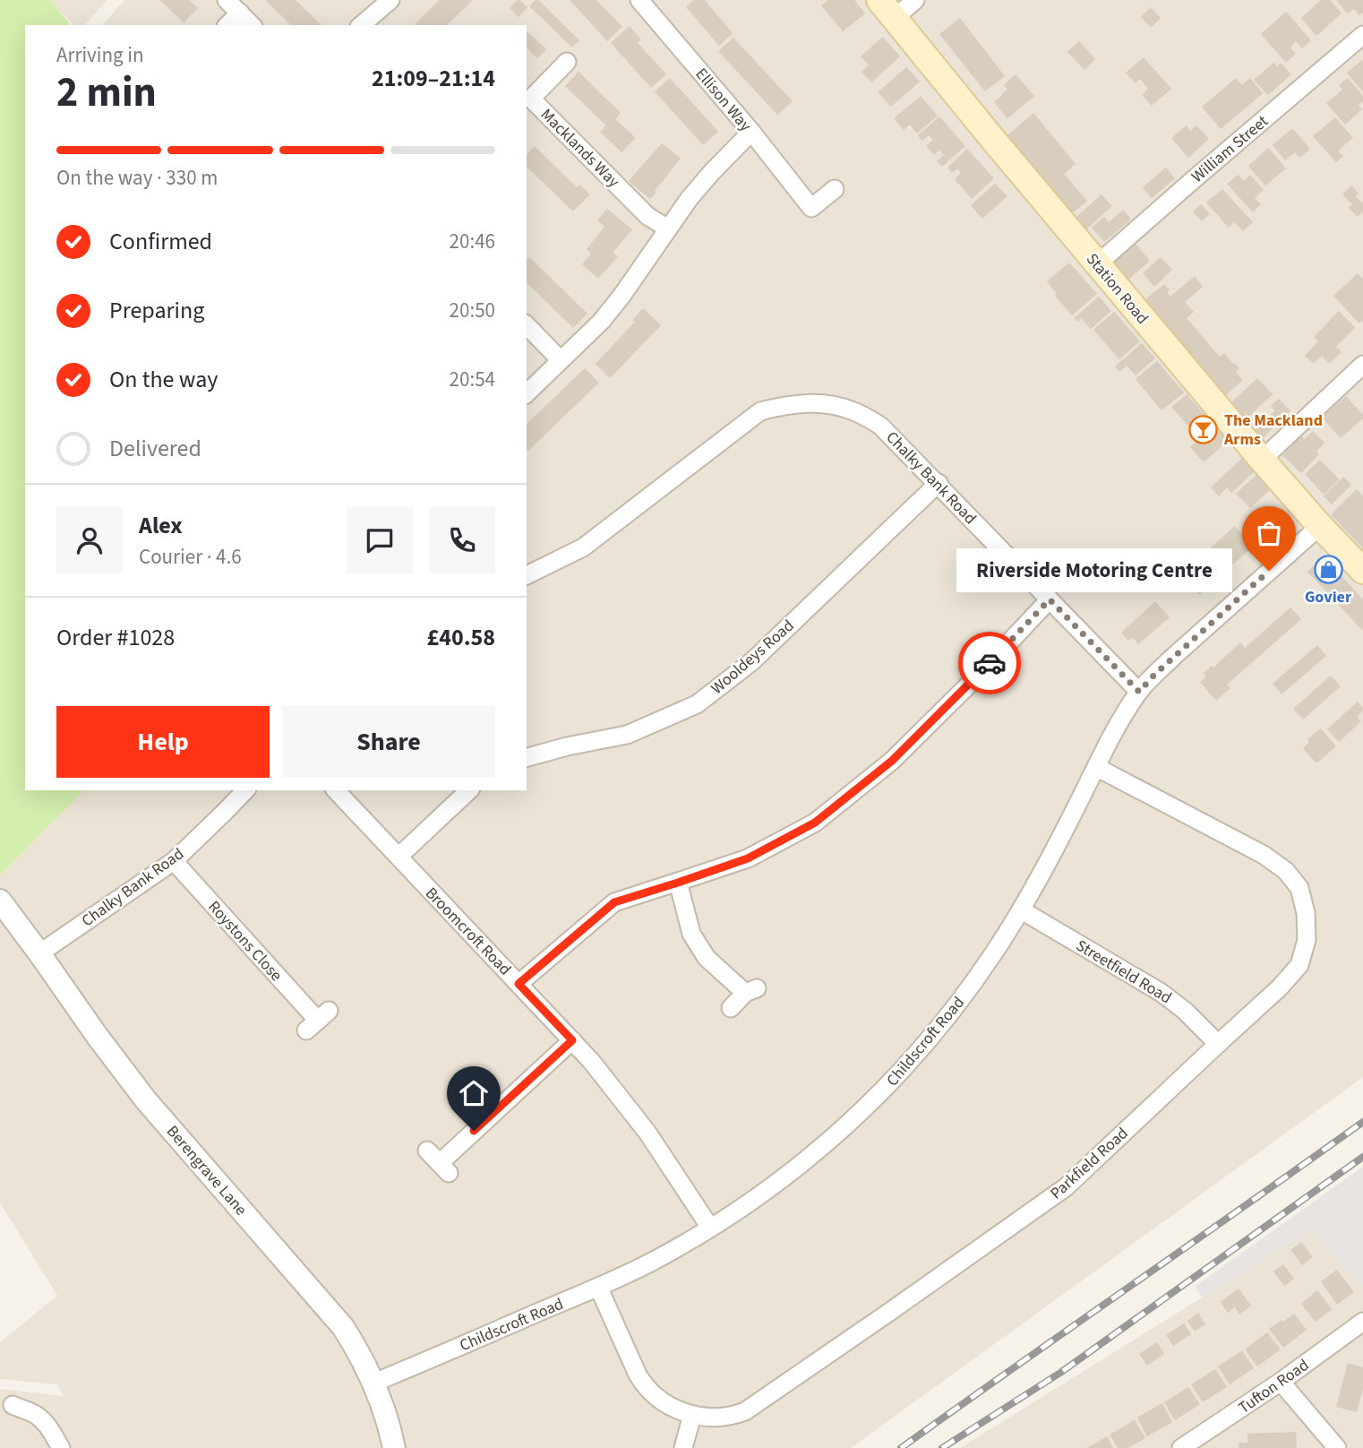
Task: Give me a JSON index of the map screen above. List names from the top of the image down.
{
  "streets": {
    "main road": ["Station Road"],
    "street": [
      "Ellison Way",
      "Macklands Way",
      "William Street",
      "Chalky Bank Road",
      "Wooldeys Road",
      "Broomcroft Road",
      "Roystons Close",
      "Streetfield Road",
      "Childscroft Road",
      "Parkfield Road",
      "Berengrave Lane",
      "Tufton Road"
    ]
  },
  "crossings": [
    ["William Street", "Station Road"],
    ["Station Road", "Childscroft Road"],
    ["Chalky Bank Road", "Wooldeys Road"],
    ["Chalky Bank Road", "Roystons Close"],
    ["Chalky Bank Road", "Childscroft Road"],
    ["Chalky Bank Road", "Berengrave Lane"],
    ["Broomcroft Road", "Childscroft Road"],
    ["Streetfield Road", "Childscroft Road"],
    ["Streetfield Road", "Parkfield Road"],
    ["Childscroft Road", "Parkfield Road"],
    ["Childscroft Road", "Berengrave Lane"]
  ],
  "places": {
    "bar": ["The Mackland Arms"],
    "shop": ["Govier"],
    "other": ["Riverside Motoring Centre"]
  },
  "page": {
    "heading": ["2 min", "Arriving in", "21:09–21:14"],
    "panel": [
      "Alex",
      "Courier · 4.6",
      "Order #1028",
      "£40.58"
    ],
    "bar": "On the way · 330 m",
    "list": [
      ["Confirmed", "20:46"],
      ["Preparing", "20:50"],
      ["On the way", "20:54"],
      "Delivered"
    ],
    "bubble": "Riverside Motoring Centre",
    "buttons": ["Help", "Share"]
  }
}
